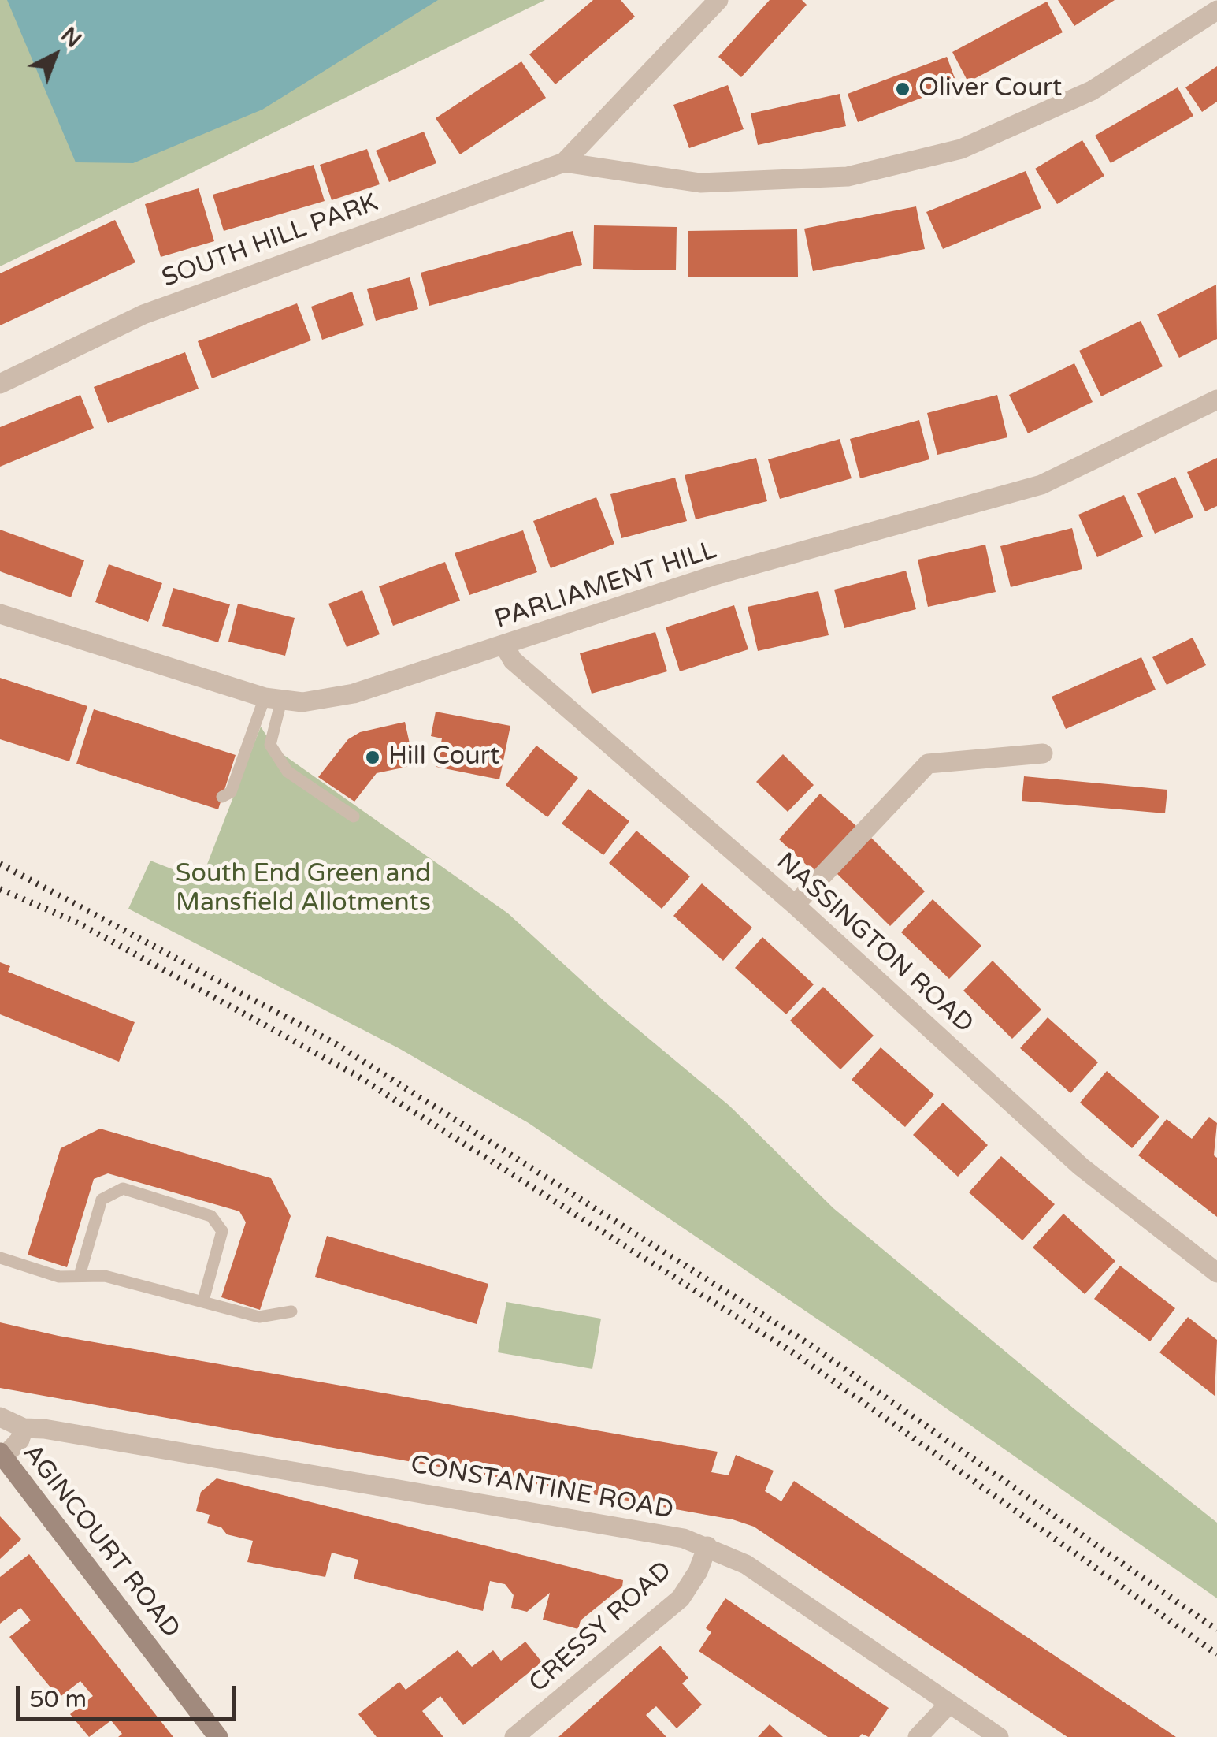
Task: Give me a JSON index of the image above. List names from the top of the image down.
{
  "streets": {
    "main road": ["AGINCOURT ROAD"],
    "street": [
      "SOUTH HILL PARK",
      "PARLIAMENT HILL",
      "NASSINGTON ROAD",
      "CONSTANTINE ROAD",
      "CRESSY ROAD"
    ]
  },
  "crossings": [
    ["PARLIAMENT HILL", "NASSINGTON ROAD"],
    ["CONSTANTINE ROAD", "CRESSY ROAD"]
  ],
  "parks": ["South End Green and Mansfield Allotments"],
  "places": ["Oliver Court", "Hill Court"],
  "scale_bar": "50 m",
  "north": "top right"
}
